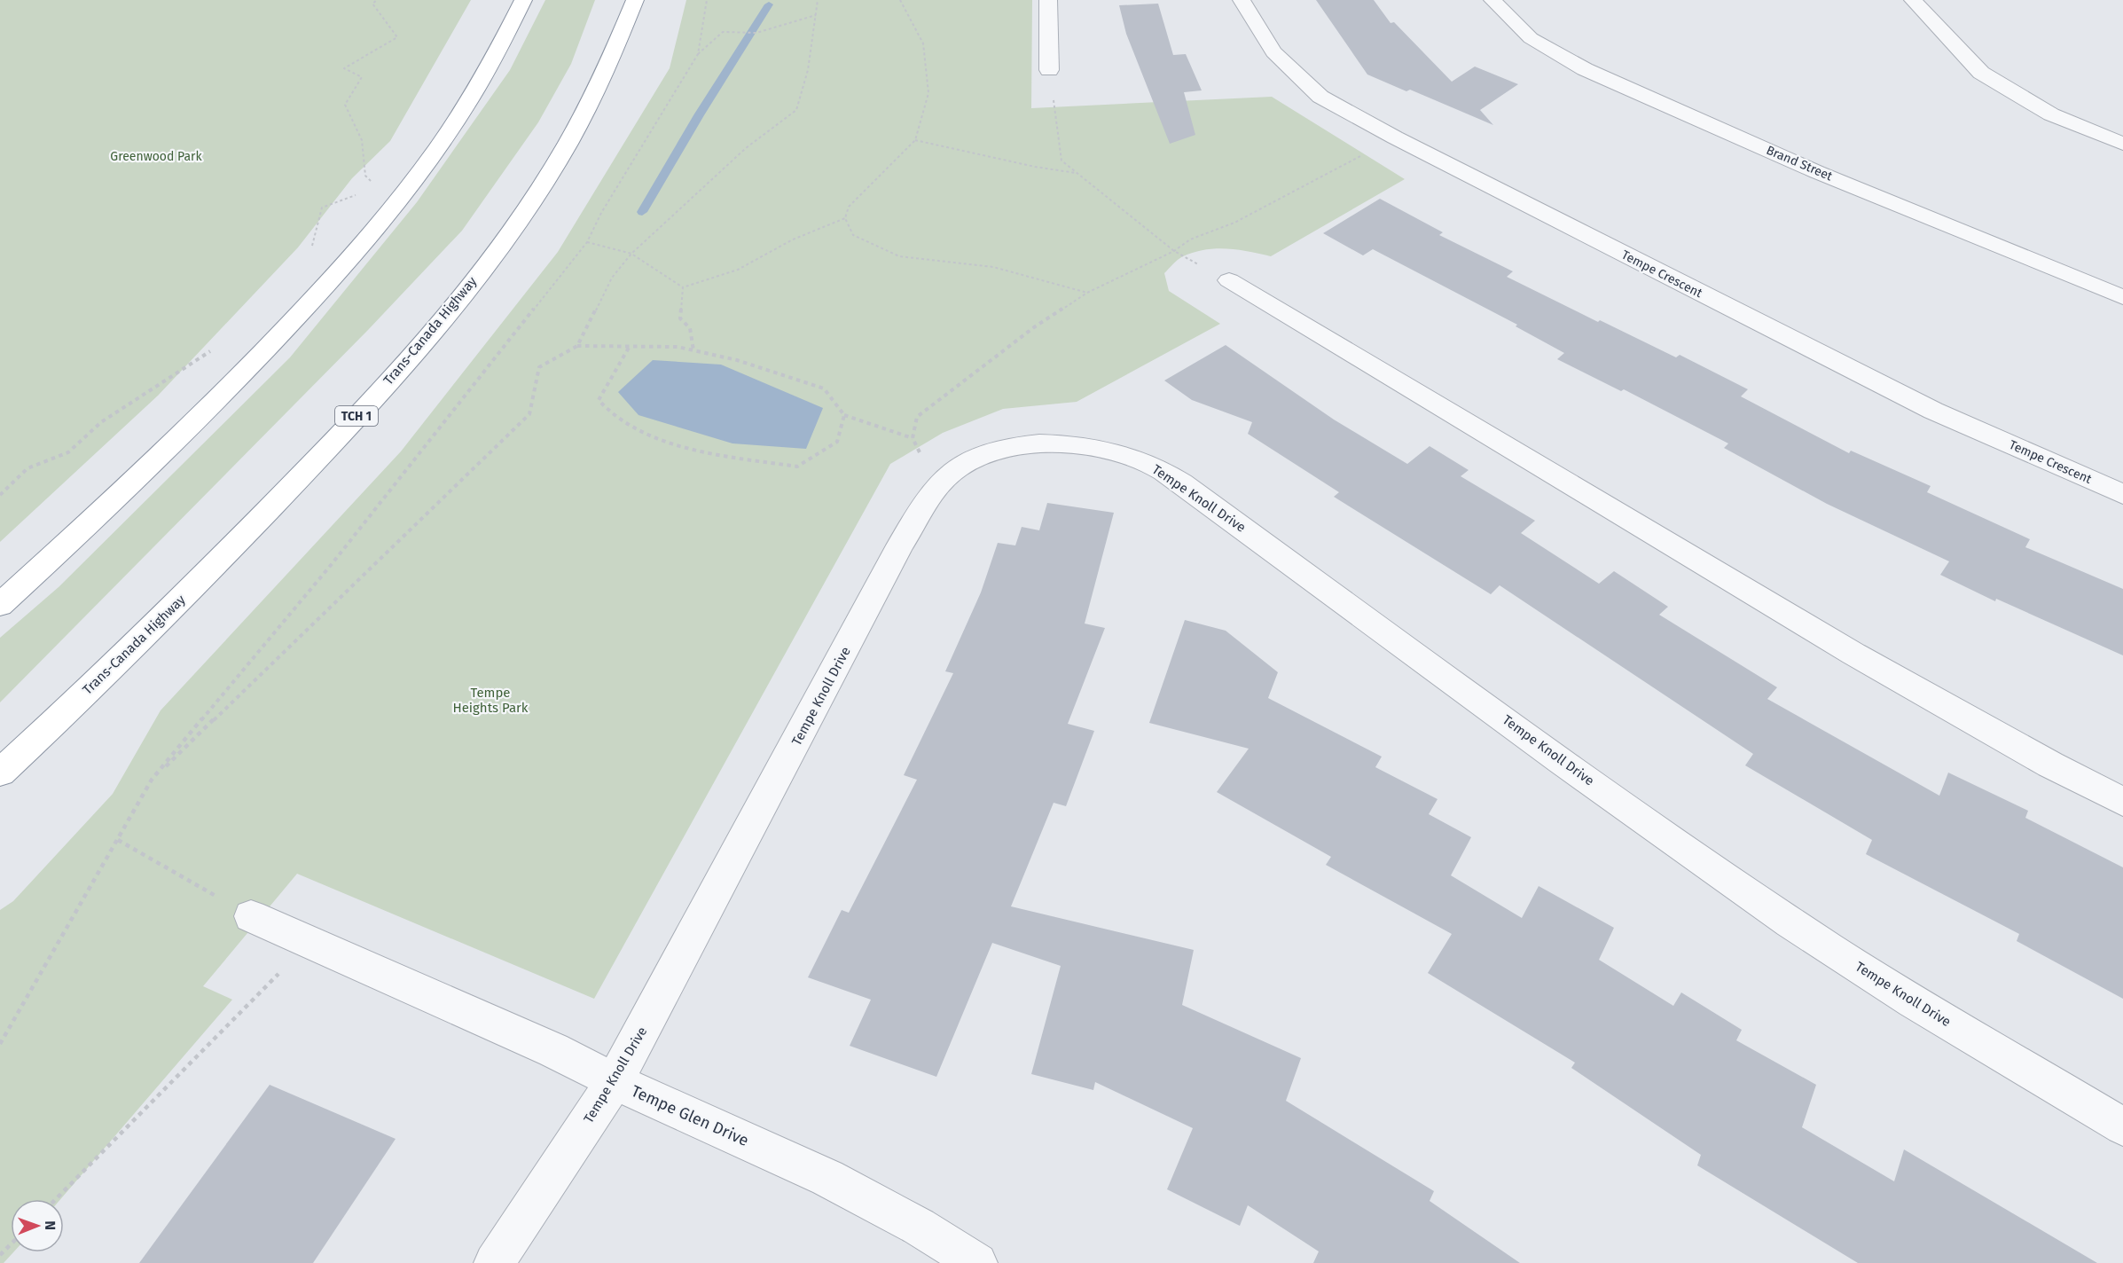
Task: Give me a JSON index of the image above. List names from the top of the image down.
{
  "streets": {
    "highway": ["Trans-Canada Highway", "TCH 1"],
    "street": [
      "Brand Street",
      "Tempe Crescent",
      "Tempe Knoll Drive",
      "Tempe Glen Drive"
    ]
  },
  "crossings": [
    ["Tempe Knoll Drive", "Tempe Glen Drive"]
  ],
  "parks": ["Greenwood Park", "Tempe Heights Park"],
  "north": "right"
}
